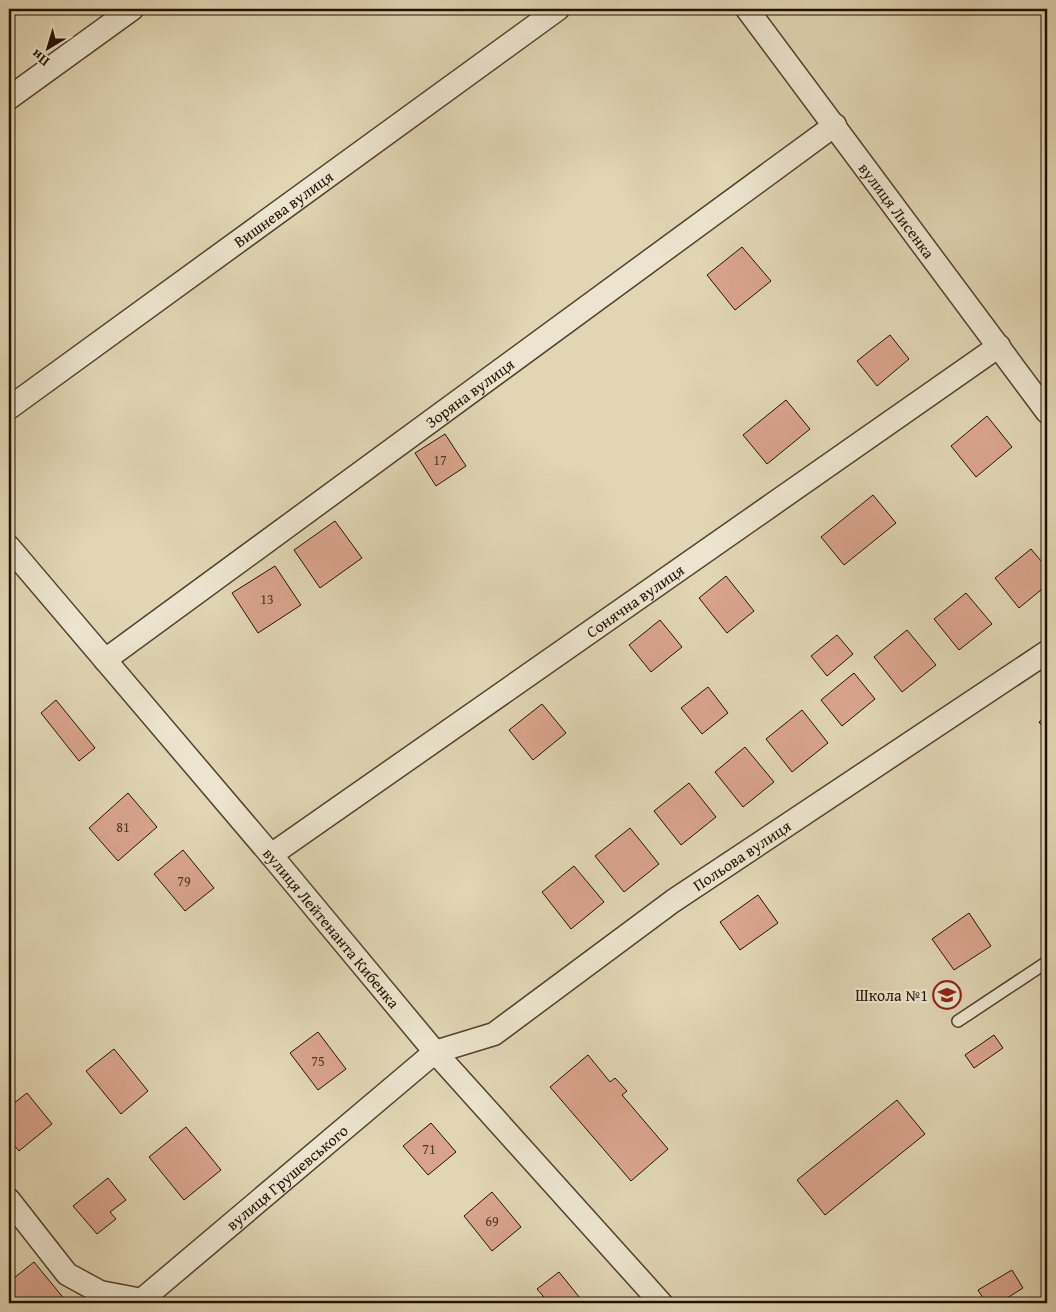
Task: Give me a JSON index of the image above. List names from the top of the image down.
{
  "streets": {
    "street": [
      "Вишнева вулиця",
      "вулиця Лисенка",
      "Зоряна вулиця",
      "Сонячна вулиця",
      "Польова вулиця",
      "вулиця Лейтенанта Кибенка",
      "вулиця Грушевського"
    ]
  },
  "crossings": [
    ["вулиця Лисенка", "Зоряна вулиця"],
    ["вулиця Лисенка", "Сонячна вулиця"],
    ["Зоряна вулиця", "вулиця Лейтенанта Кибенка"],
    ["Сонячна вулиця", "вулиця Лейтенанта Кибенка"],
    ["Польова вулиця", "вулиця Лейтенанта Кибенка"],
    ["Польова вулиця", "вулиця Грушевського"],
    ["вулиця Лейтенанта Кибенка", "вулиця Грушевського"]
  ],
  "places": {
    "school or university": ["Школа №1"]
  },
  "house_numbers": [
    "17",
    "13",
    "81",
    "79",
    "75",
    "71",
    "69"
  ],
  "north": "bottom left"
}
